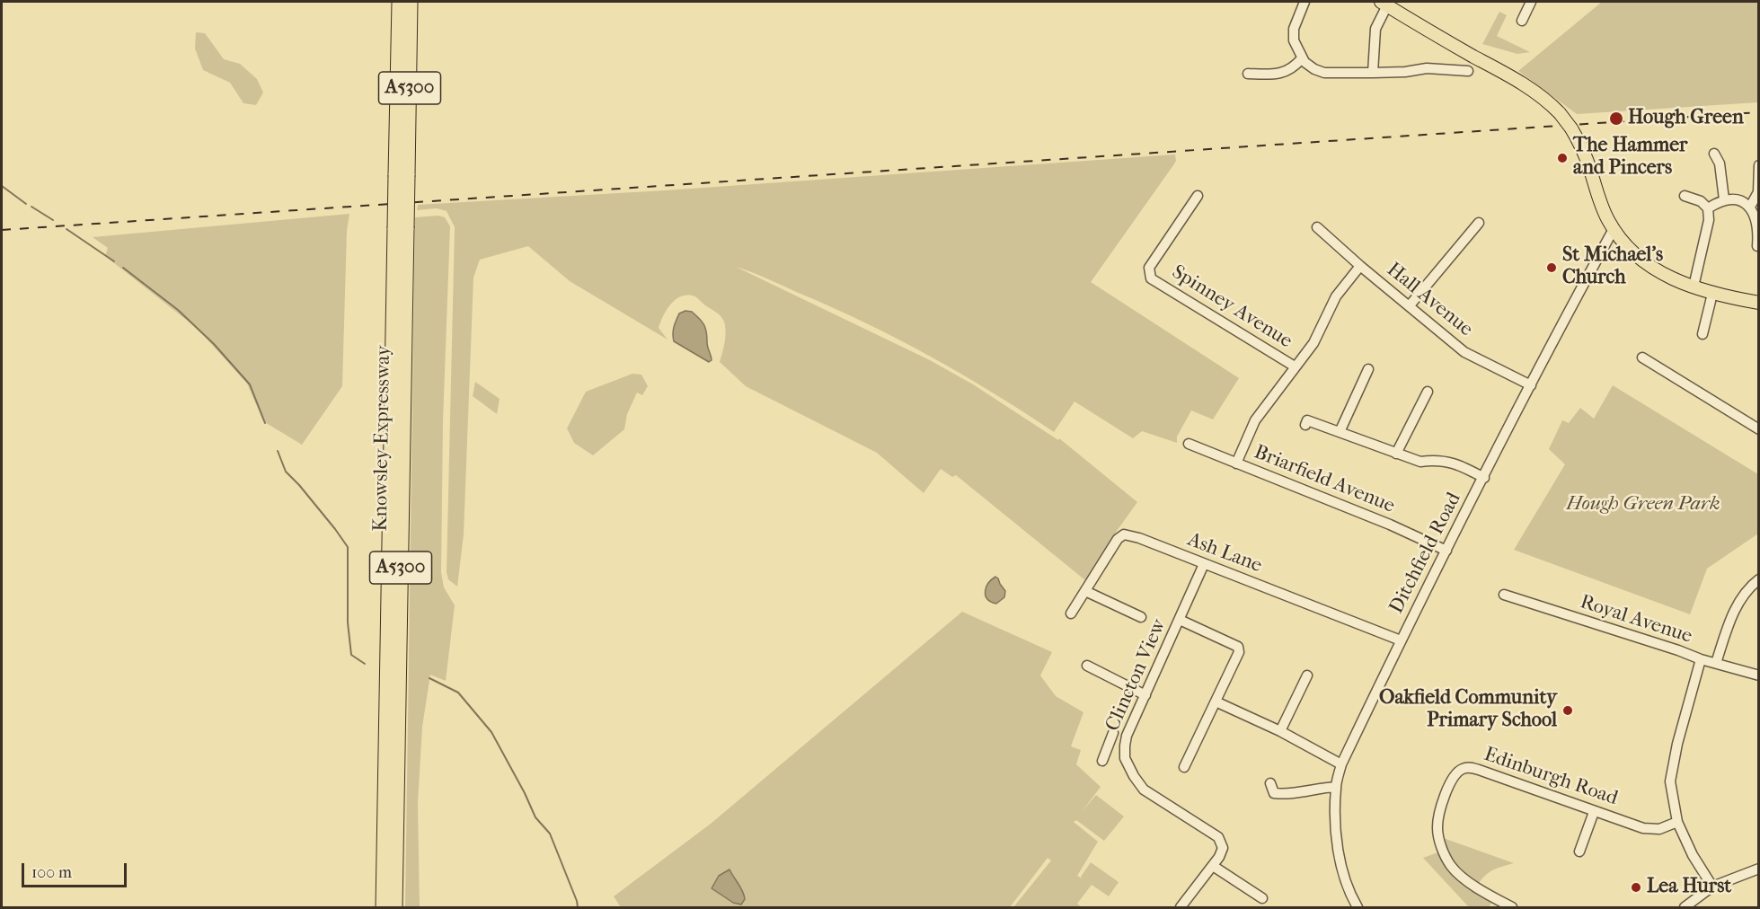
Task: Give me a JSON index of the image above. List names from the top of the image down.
{
  "streets": {
    "highway": ["A5300", "Knowsley Expressway"],
    "street": [
      "Hall Avenue",
      "Spinney Avenue",
      "Briarfield Avenue",
      "Ash Lane",
      "Ditchfield Road",
      "Royal Avenue",
      "Clincton View",
      "Edinburgh Road"
    ]
  },
  "crossings": [
    ["Hall Avenue", "Ditchfield Road"],
    ["Briarfield Avenue", "Ditchfield Road"],
    ["Ash Lane", "Ditchfield Road"],
    ["Ash Lane", "Clincton View"]
  ],
  "parks": ["Hough Green Park"],
  "places": [
    "Hough Green",
    "The Hammer and Pincers",
    "St Michael's Church",
    "Oakfield Community Primary School",
    "Lea Hurst"
  ],
  "scale_bar": "100 m"
}
